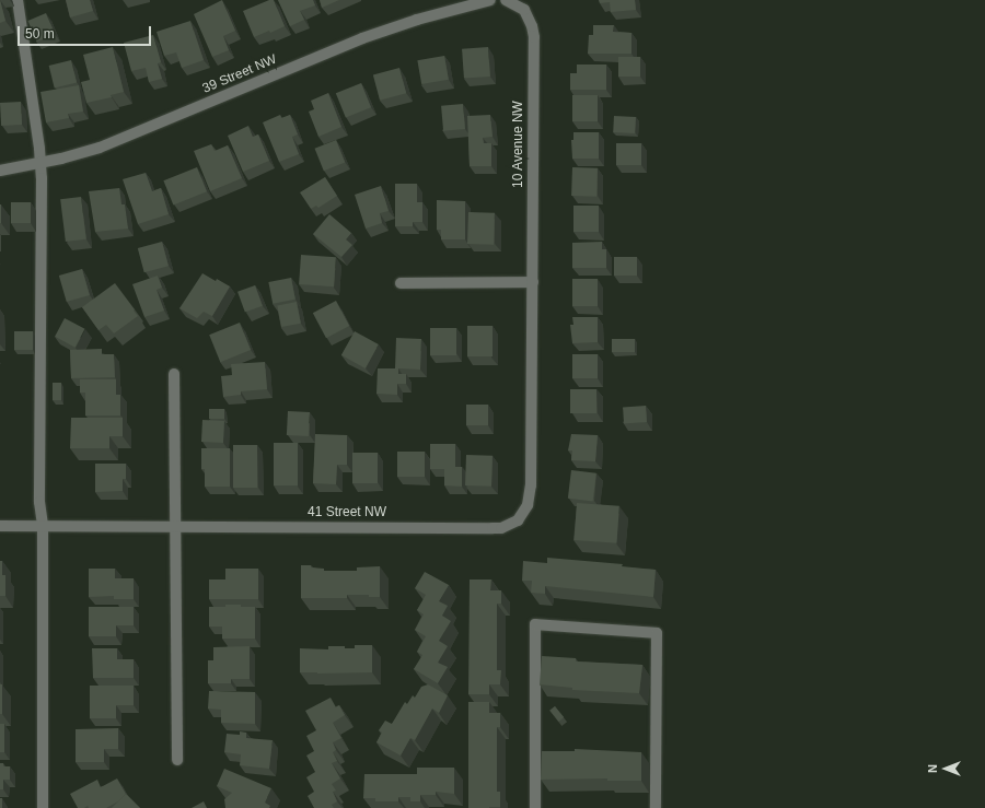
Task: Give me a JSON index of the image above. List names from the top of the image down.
{
  "streets": {
    "street": ["39 Street NW", "10 Avenue NW", "41 Street NW"]
  },
  "crossings": [
    ["10 Avenue NW", "41 Street NW"]
  ],
  "scale_bar": "50 m",
  "north": "left"
}
